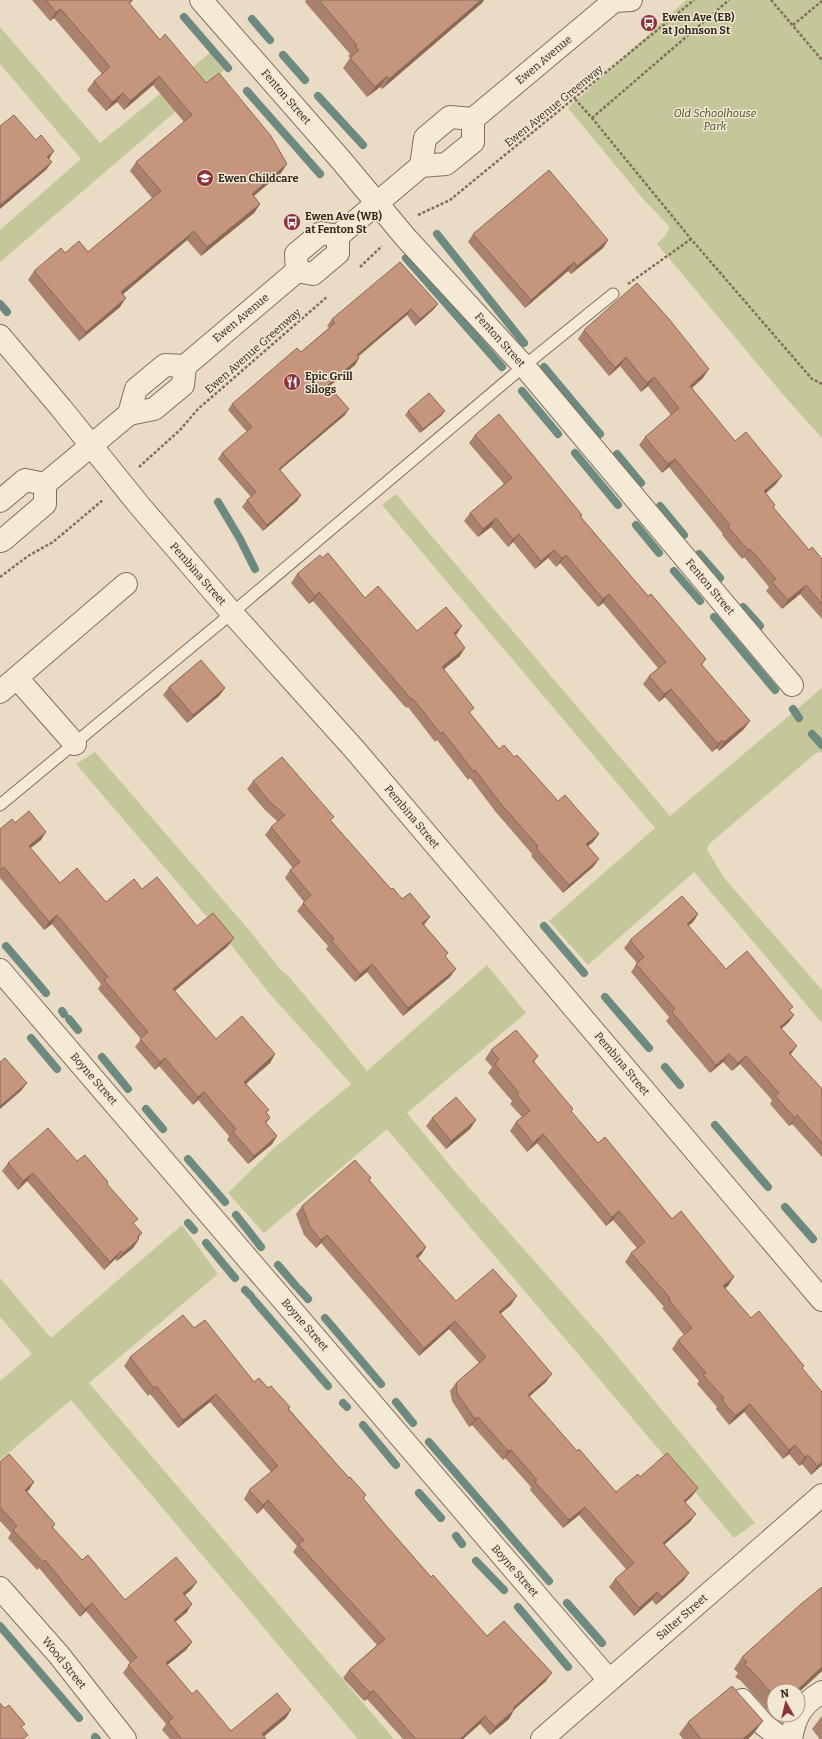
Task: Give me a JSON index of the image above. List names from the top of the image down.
{
  "streets": {
    "street": [
      "Ewen Avenue",
      "Fenton Street",
      "Pembina Street",
      "Boyne Street",
      "Salter Street",
      "Wood Street"
    ],
    "path": ["Ewen Avenue Greenway"]
  },
  "crossings": [
    ["Ewen Avenue", "Fenton Street"],
    ["Ewen Avenue", "Pembina Street"],
    ["Boyne Street", "Salter Street"]
  ],
  "parks": ["Old Schoolhouse Park"],
  "places": {
    "bus stop": ["Ewen Ave (EB) at Johnson St", "Ewen Ave (WB) at Fenton St"],
    "school or university": ["Ewen Childcare"],
    "restaurant": ["Epic Grill Silogs"]
  },
  "north": "top"
}
